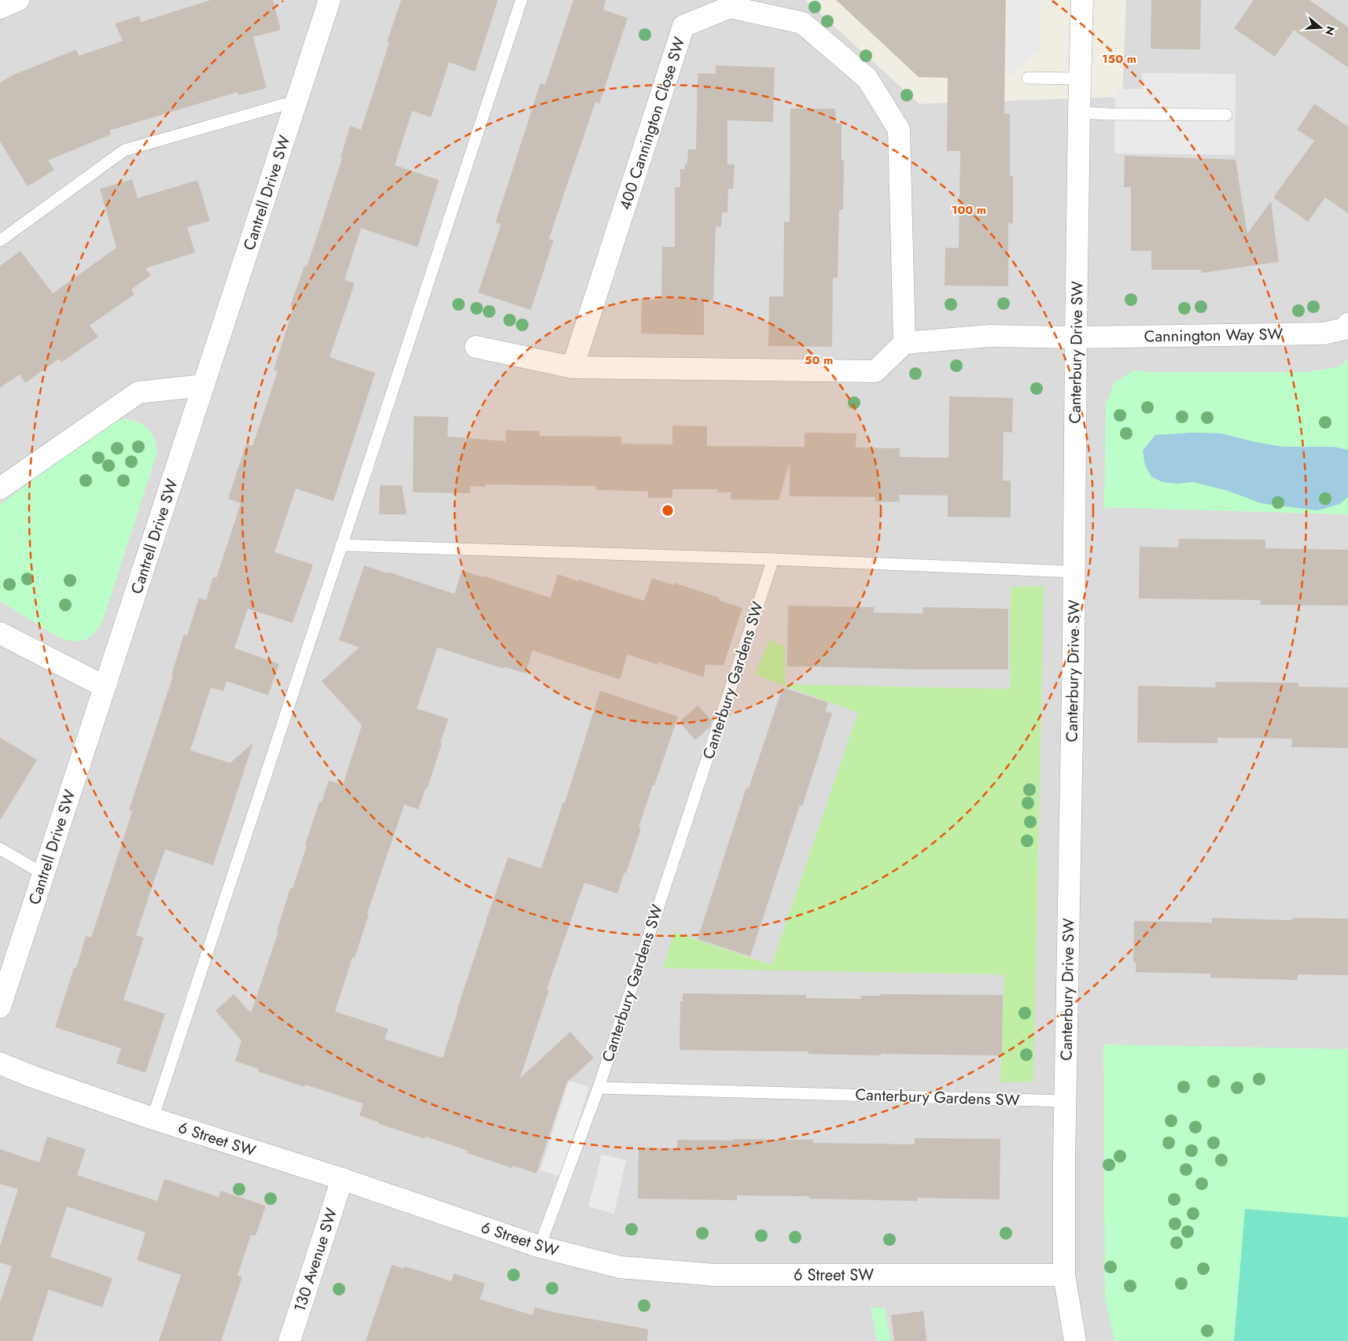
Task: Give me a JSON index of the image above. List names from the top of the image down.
{
  "streets": {
    "street": [
      "400 Cannington Close SW",
      "Cantrell Drive SW",
      "Cannington Way SW",
      "Canterbury Drive SW",
      "6 Street SW",
      "130 Avenue SW"
    ],
    "lane": ["Canterbury Gardens SW"]
  },
  "crossings": [
    ["Cannington Way SW", "Canterbury Drive SW"],
    ["Canterbury Drive SW", "Canterbury Gardens SW"],
    ["Canterbury Drive SW", "6 Street SW"],
    ["Canterbury Gardens SW", "6 Street SW"],
    ["6 Street SW", "130 Avenue SW"]
  ],
  "north": "right",
  "rings": ["150 m", "100 m", "50 m"]
}
